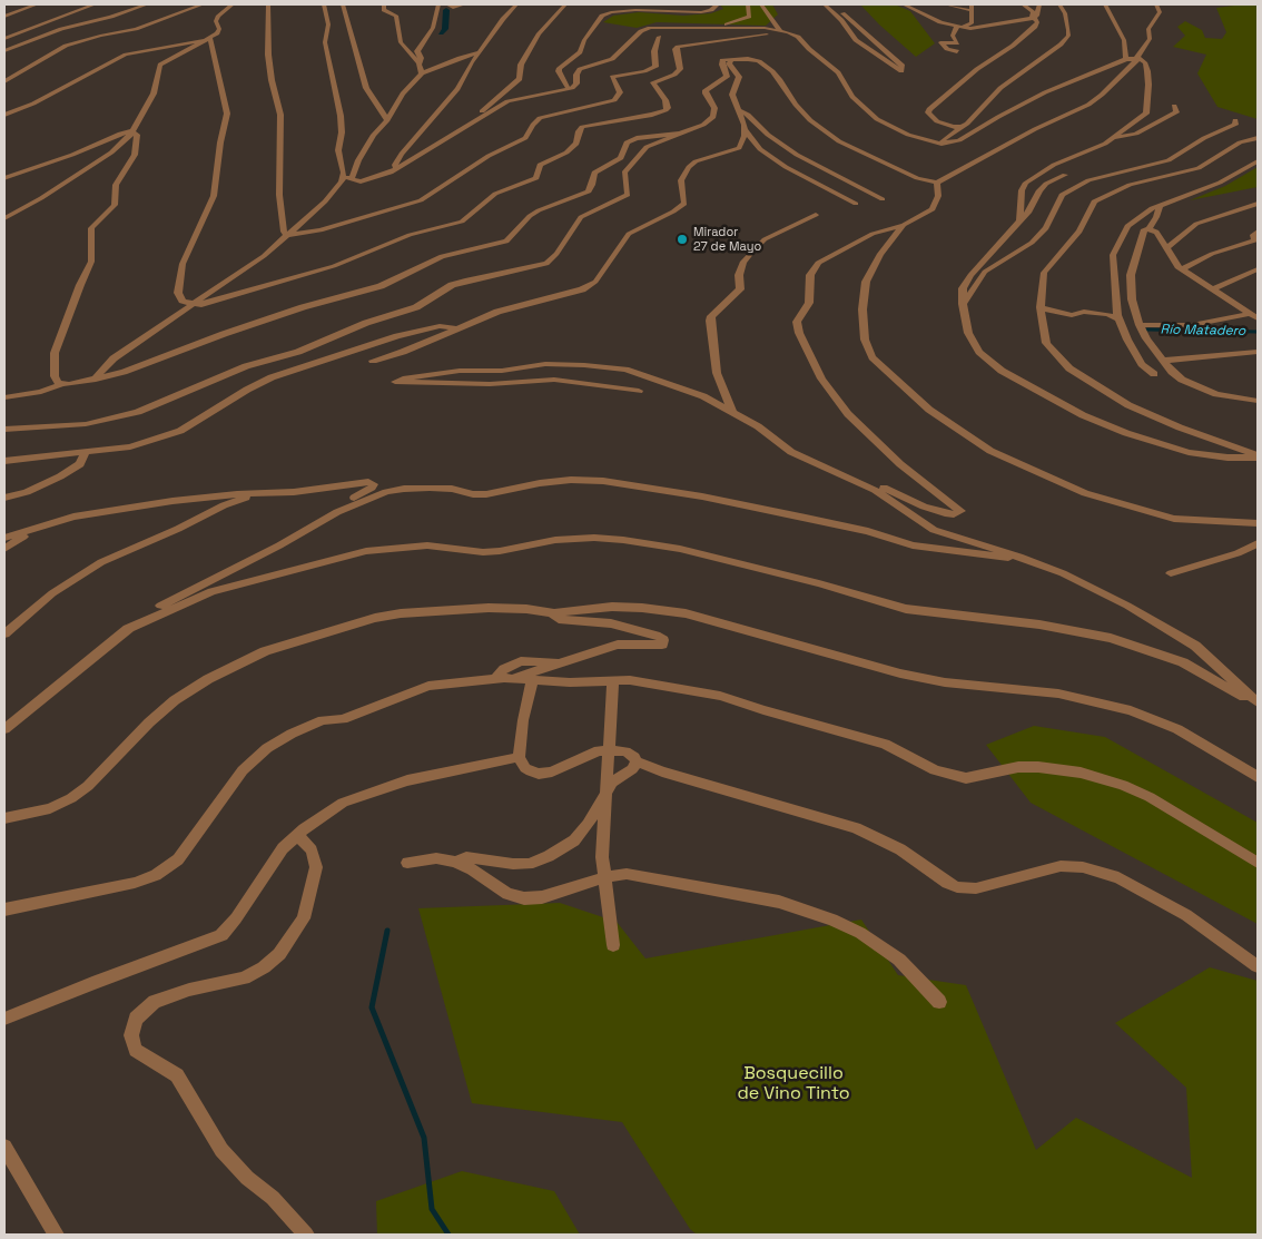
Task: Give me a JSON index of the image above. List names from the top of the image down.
{
  "water": ["Río Matadero"],
  "parks": ["Bosquecillo de Vino Tinto"],
  "places": ["Mirador 27 de Mayo"]
}
